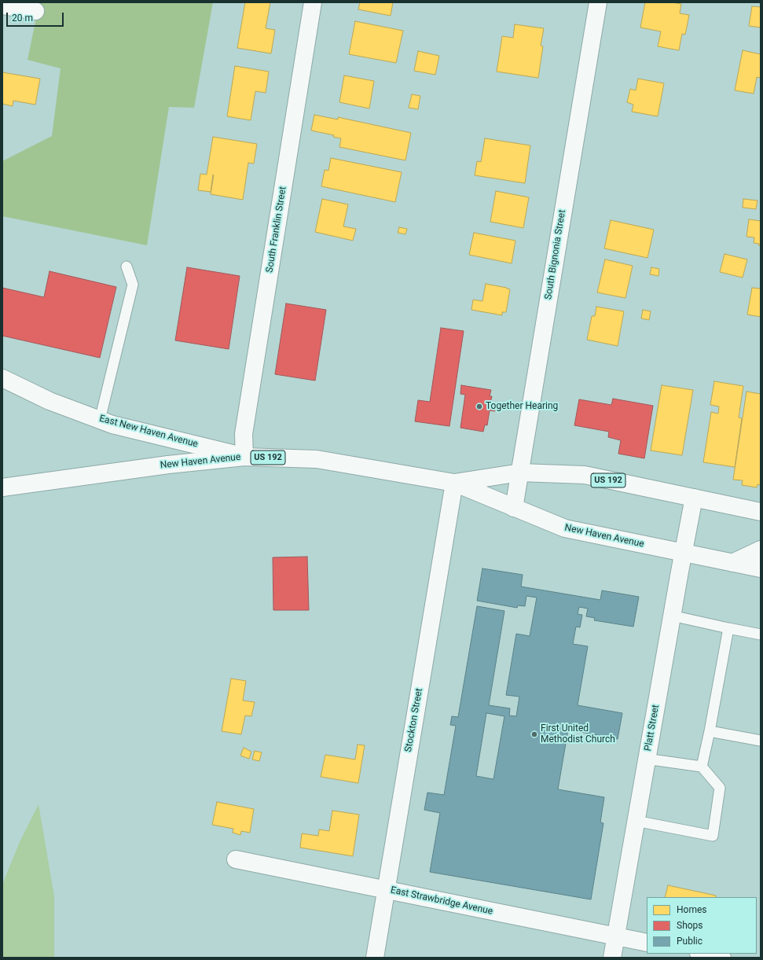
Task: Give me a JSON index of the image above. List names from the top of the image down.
{
  "streets": {
    "street": [
      "South Franklin Street",
      "South Bignonia Street",
      "East New Haven Avenue",
      "US 192",
      "New Haven Avenue",
      "Stockton Street",
      "Platt Street",
      "East Strawbridge Avenue"
    ]
  },
  "crossings": [
    ["South Franklin Street", "East New Haven Avenue"],
    ["South Franklin Street", "New Haven Avenue"],
    ["South Bignonia Street", "New Haven Avenue"],
    ["East New Haven Avenue", "New Haven Avenue"],
    ["New Haven Avenue", "Stockton Street"],
    ["New Haven Avenue", "Platt Street"],
    ["Stockton Street", "East Strawbridge Avenue"],
    ["Platt Street", "East Strawbridge Avenue"]
  ],
  "places": ["Together Hearing", "First United Methodist Church"],
  "legend": ["Homes", "Shops", "Public"],
  "scale_bar": "20 m"
}
